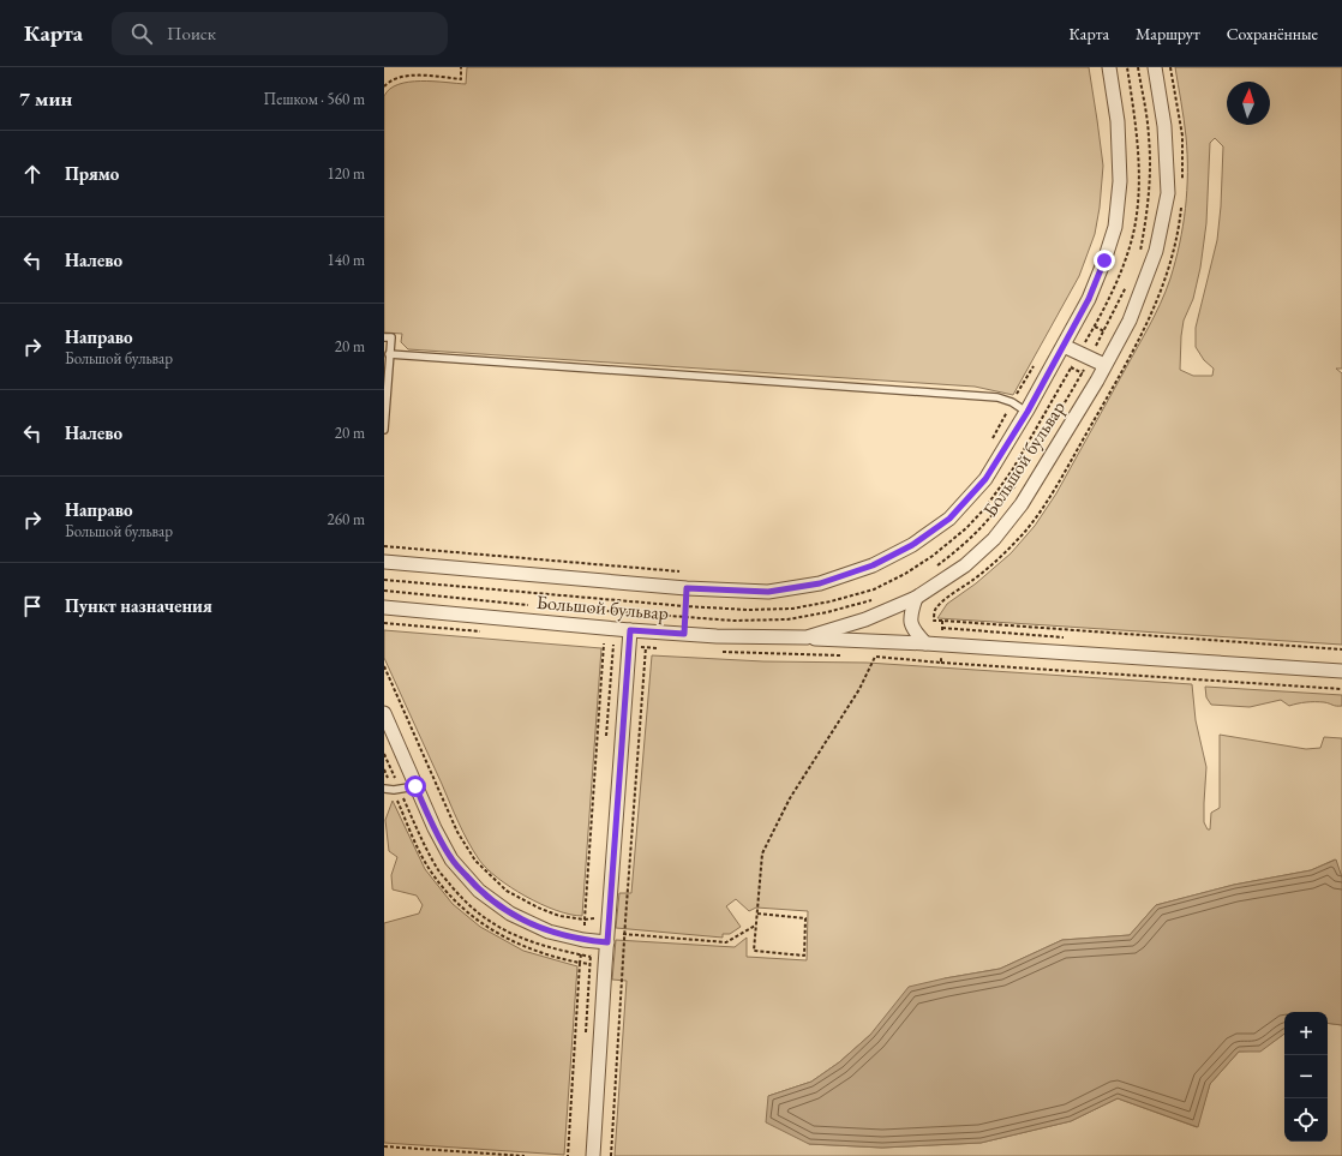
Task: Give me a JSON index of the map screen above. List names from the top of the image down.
{
  "streets": {
    "street": ["Большой бульвар"]
  },
  "north": "top",
  "page": {
    "header": "Карта",
    "search": "Поиск",
    "nav": ["Карта", "Маршрут", "Сохранённые"],
    "heading": ["7 мин", "Пешком · 560 m"],
    "list": [
      ["Прямо", "120 m"],
      ["Налево", "140 m"],
      ["Направо", "Большой бульвар", "20 m"],
      ["Налево", "20 m"],
      ["Направо", "Большой бульвар", "260 m"],
      "Пункт назначения"
    ],
    "map_buttons": ["+", "−"]
  }
}
